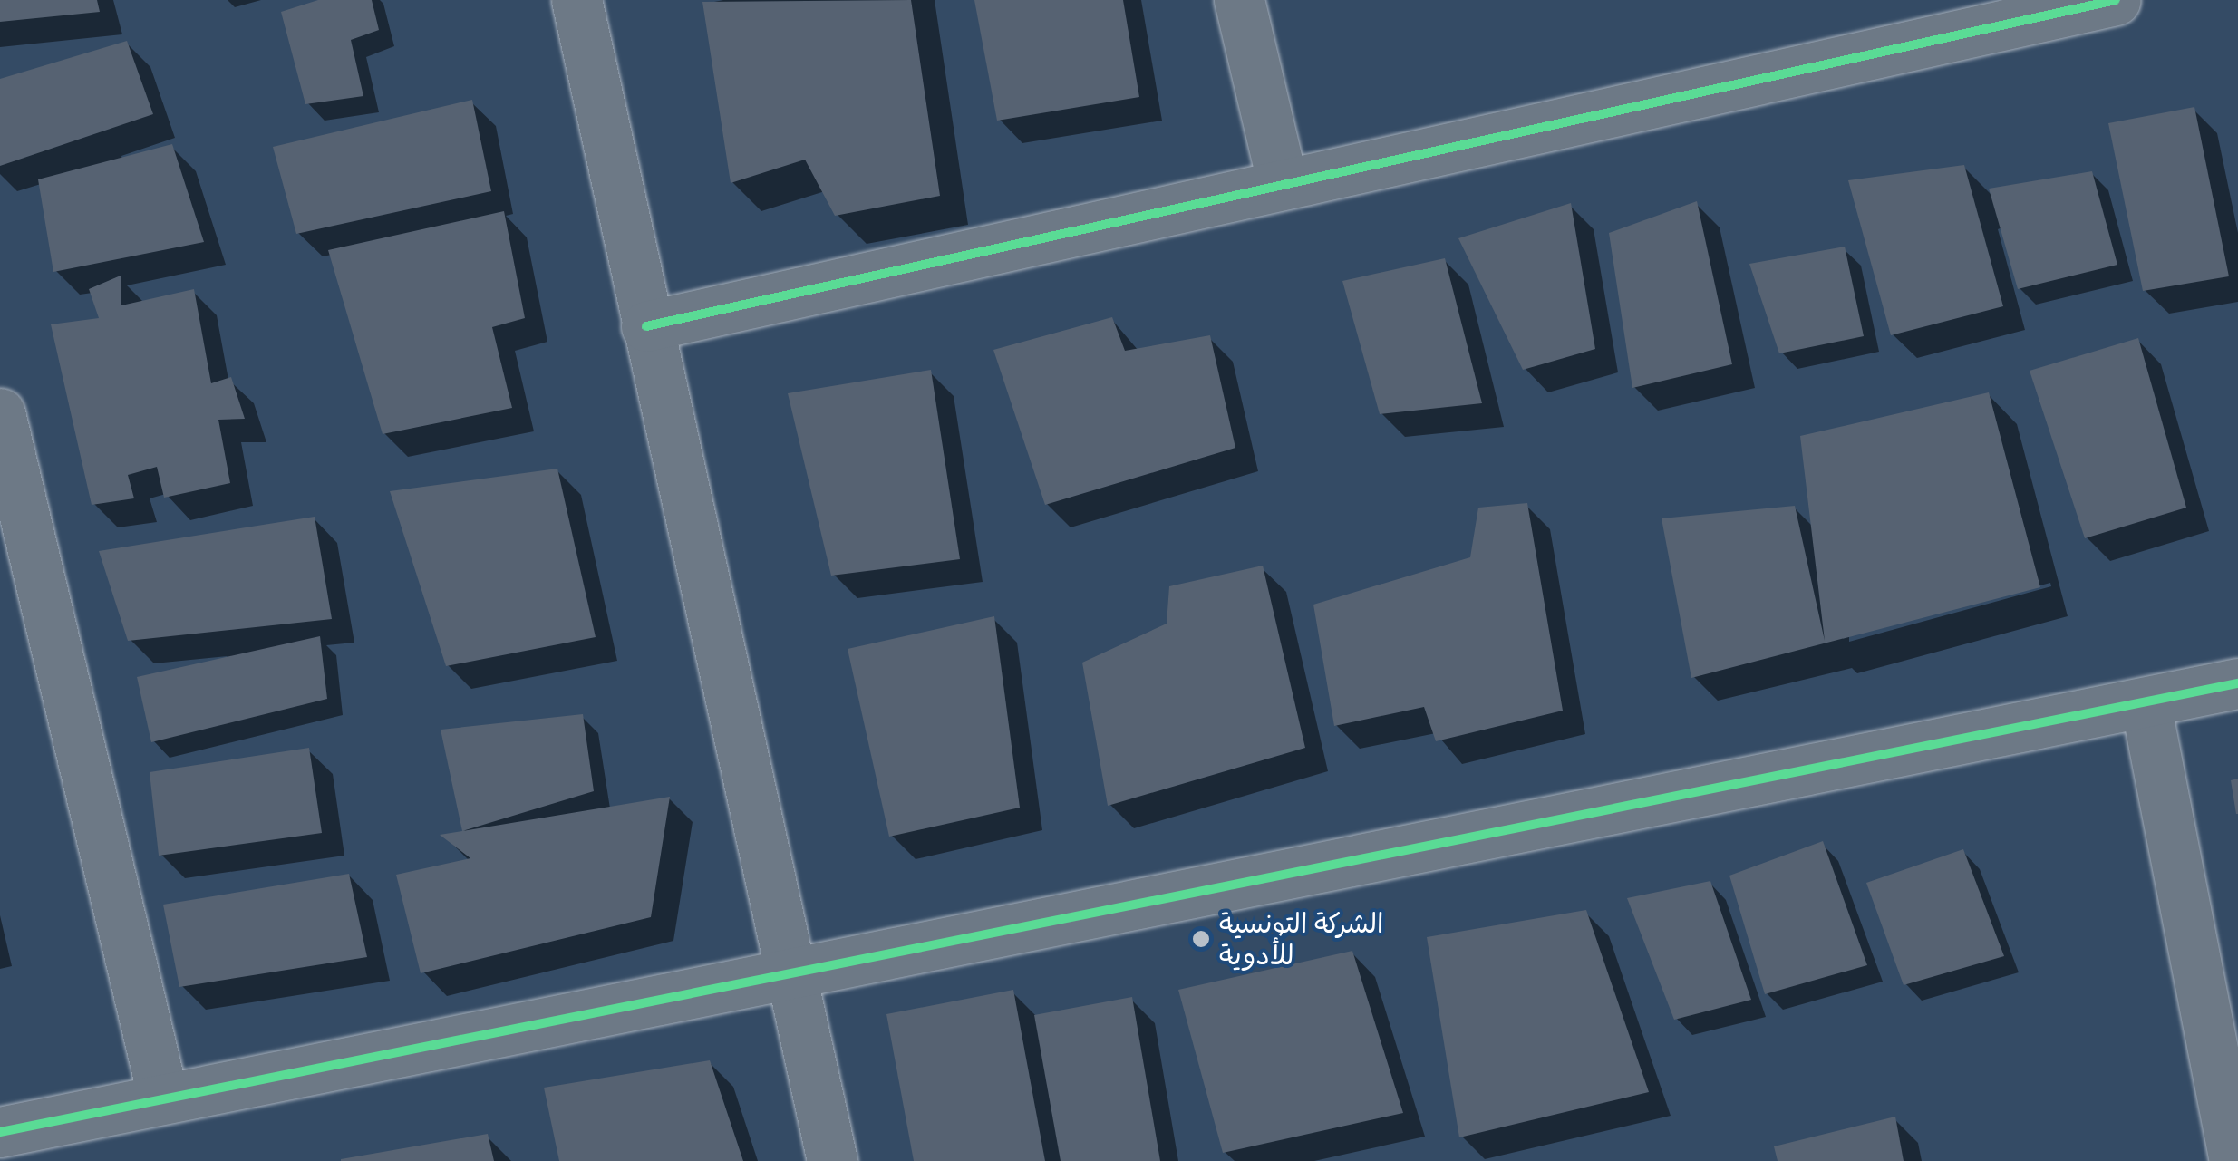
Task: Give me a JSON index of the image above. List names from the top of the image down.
{
  "places": ["الشركة التونسية للأدوية"]
}
